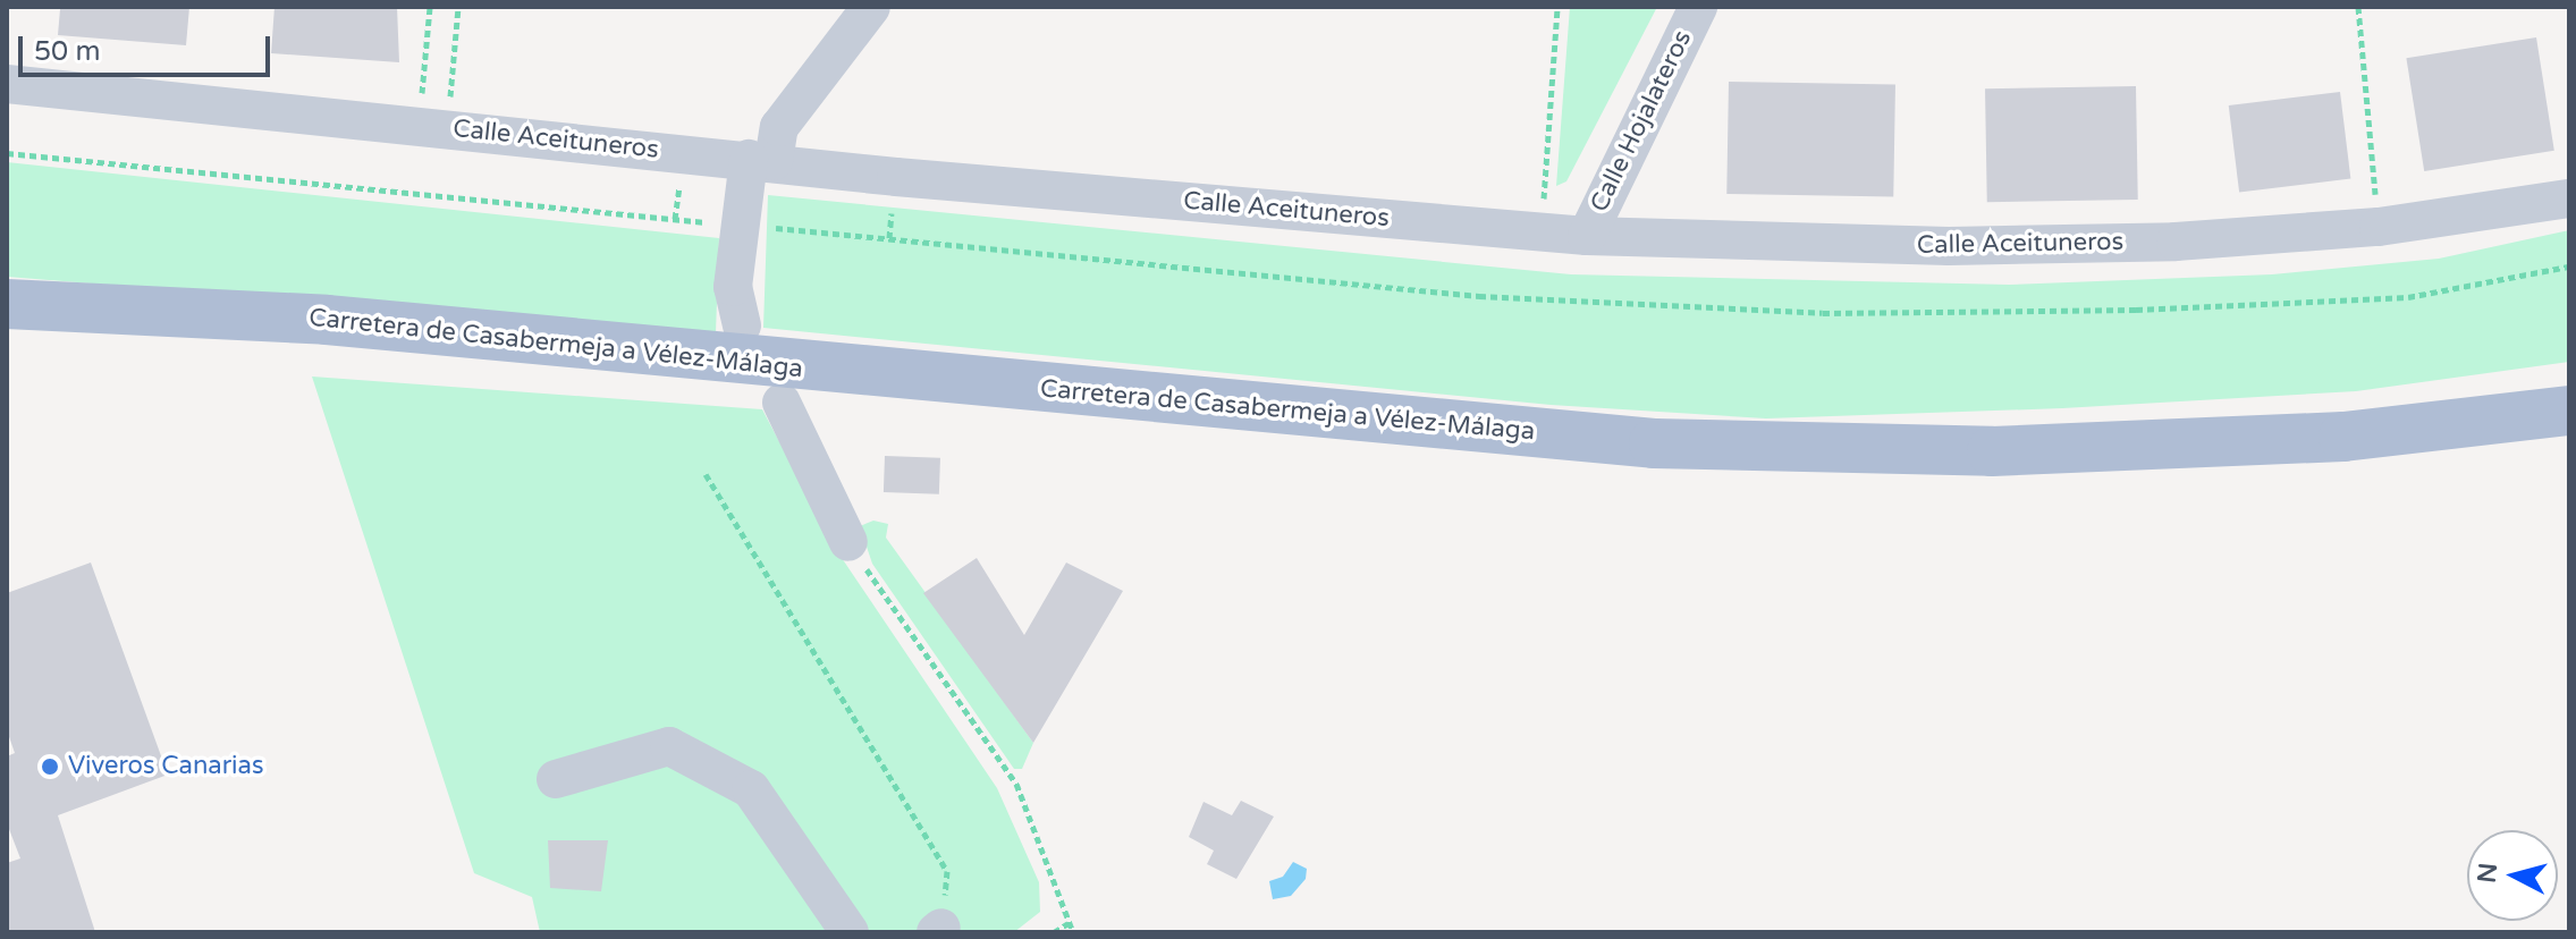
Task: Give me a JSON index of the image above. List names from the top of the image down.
{
  "streets": {
    "main road": ["Carretera de Casabermeja a Vélez-Málaga"],
    "street": ["Calle Hojalateros", "Calle Aceituneros"]
  },
  "crossings": [
    ["Calle Hojalateros", "Calle Aceituneros"]
  ],
  "places": ["Viveros Canarias"],
  "scale_bar": "50 m",
  "north": "left"
}
